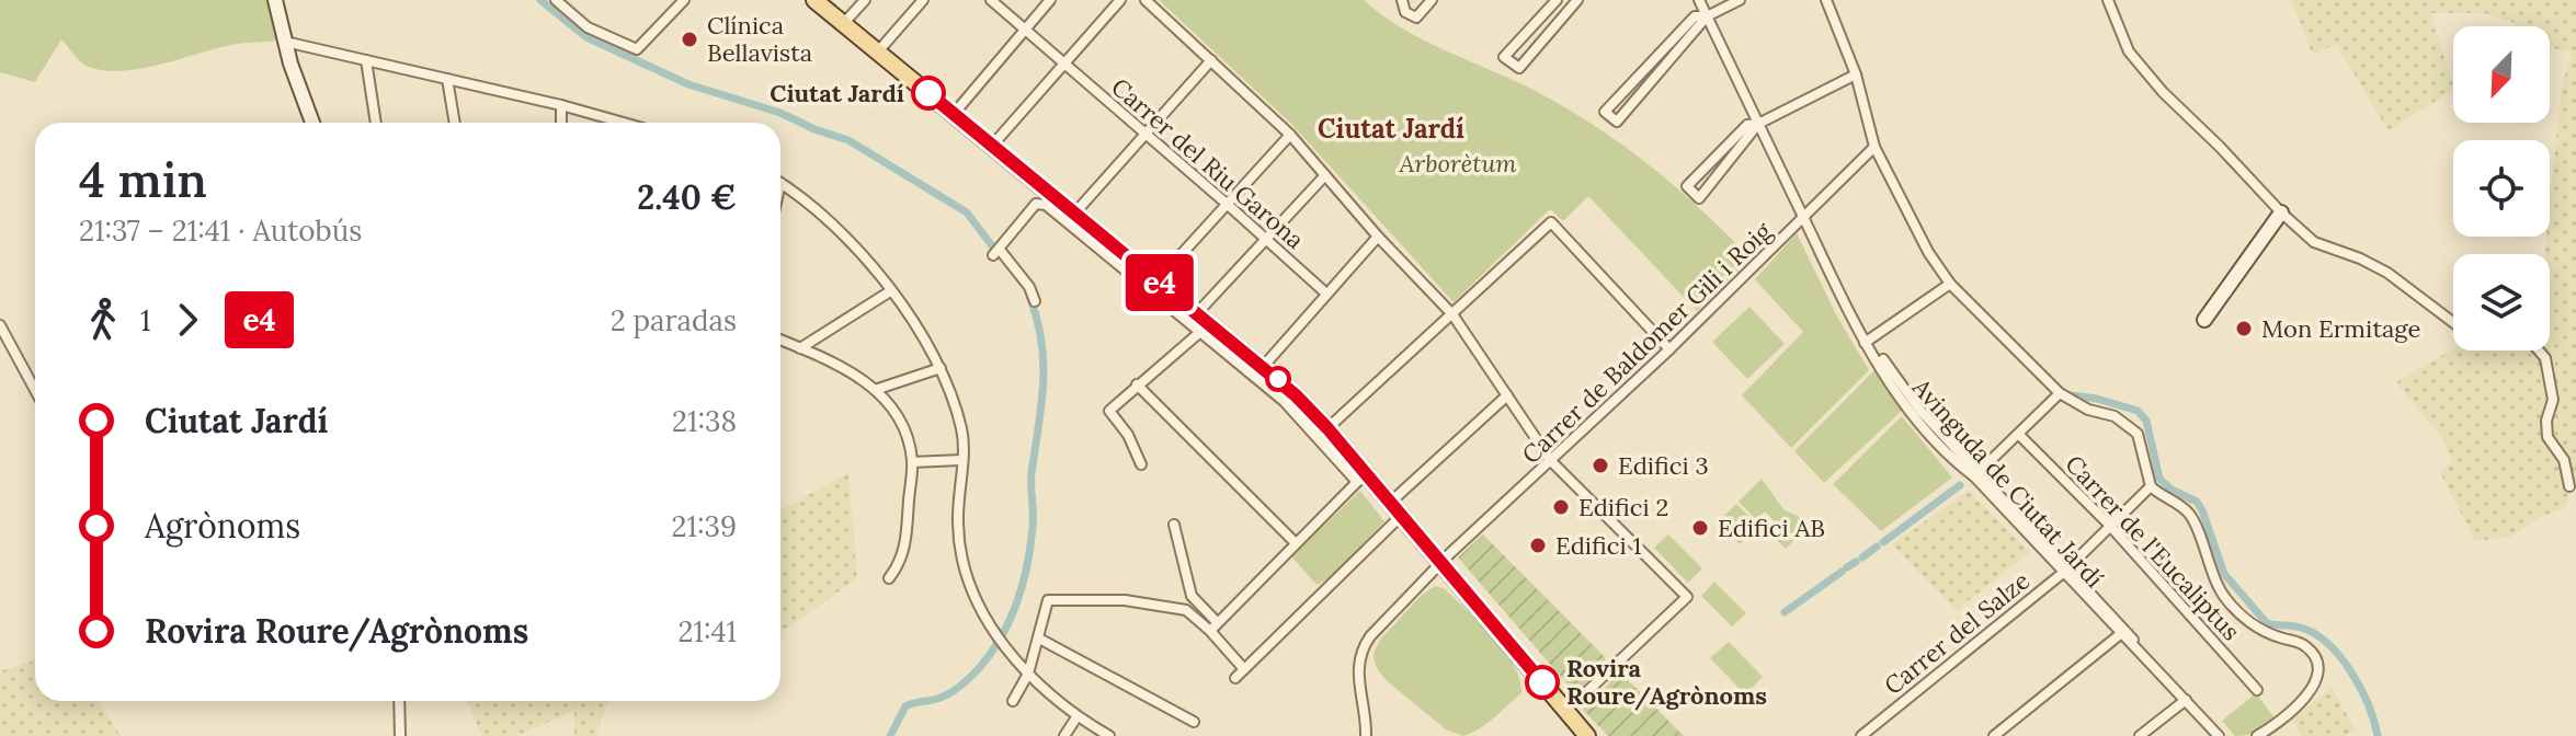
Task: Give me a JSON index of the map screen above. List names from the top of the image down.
{
  "streets": {
    "street": [
      "Carrer del Riu Garona",
      "Carrer de Baldomer Gili i Roig",
      "Avinguda de Ciutat Jardí",
      "Carrer de l'Eucaliptus",
      "Carrer del Salze"
    ]
  },
  "crossings": [
    ["Carrer de Baldomer Gili i Roig", "Avinguda de Ciutat Jardí"],
    ["Avinguda de Ciutat Jardí", "Carrer del Salze"],
    ["Carrer de l'Eucaliptus", "Carrer del Salze"]
  ],
  "districts": ["Ciutat Jardí"],
  "parks": ["Arborètum"],
  "places": [
    "Clínica Bellavista",
    "Ciutat Jardí",
    "Mon Ermitage",
    "Edifici 3",
    "Edifici 2",
    "Edifici AB",
    "Edifici 1",
    "Rovira Roure/Agrònoms"
  ],
  "lines": ["bus line e4"],
  "north": "bottom left",
  "page": {
    "on_map": "e4",
    "heading": ["4 min", "21:37 – 21:41 · Autobús", "2.40 €"],
    "legs": ["1", "e4", "2 paradas"],
    "list": [
      {
        "name": "Ciutat Jardí",
        "value": "21:38"
      },
      {
        "name": "Agrònoms",
        "value": "21:39"
      },
      {
        "name": "Rovira Roure/Agrònoms",
        "value": "21:41"
      }
    ]
  }
}
